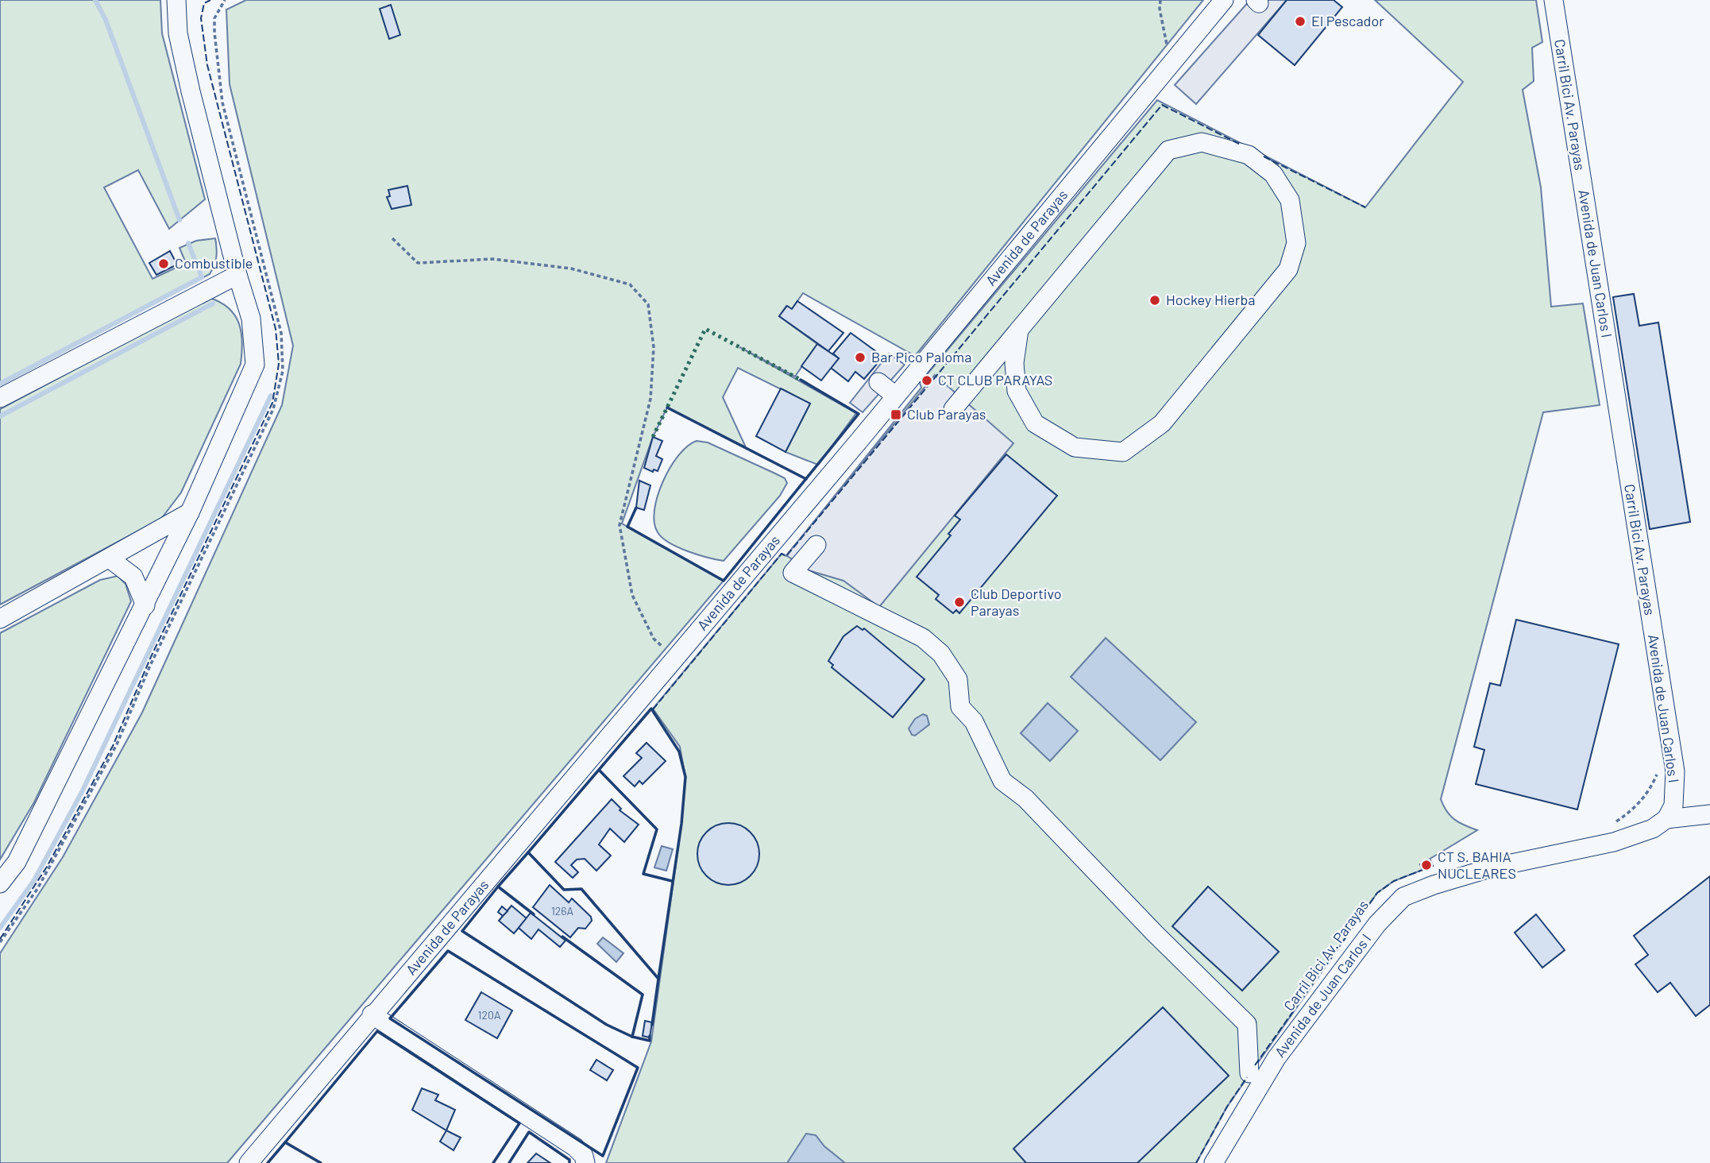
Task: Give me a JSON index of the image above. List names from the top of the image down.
{
  "streets": {
    "street": ["Avenida de Parayas", "Avenida de Juan Carlos I"]
  },
  "places": {
    "other": [
      "El Pescador",
      "Combustible",
      "Hockey Hierba",
      "Bar Pico Paloma",
      "CT CLUB PARAYAS",
      "Club Deportivo Parayas",
      "CT S. BAHIA NUCLEARES"
    ],
    "transit": ["Club Parayas"]
  },
  "house_numbers": ["126A", "120A"]
}
